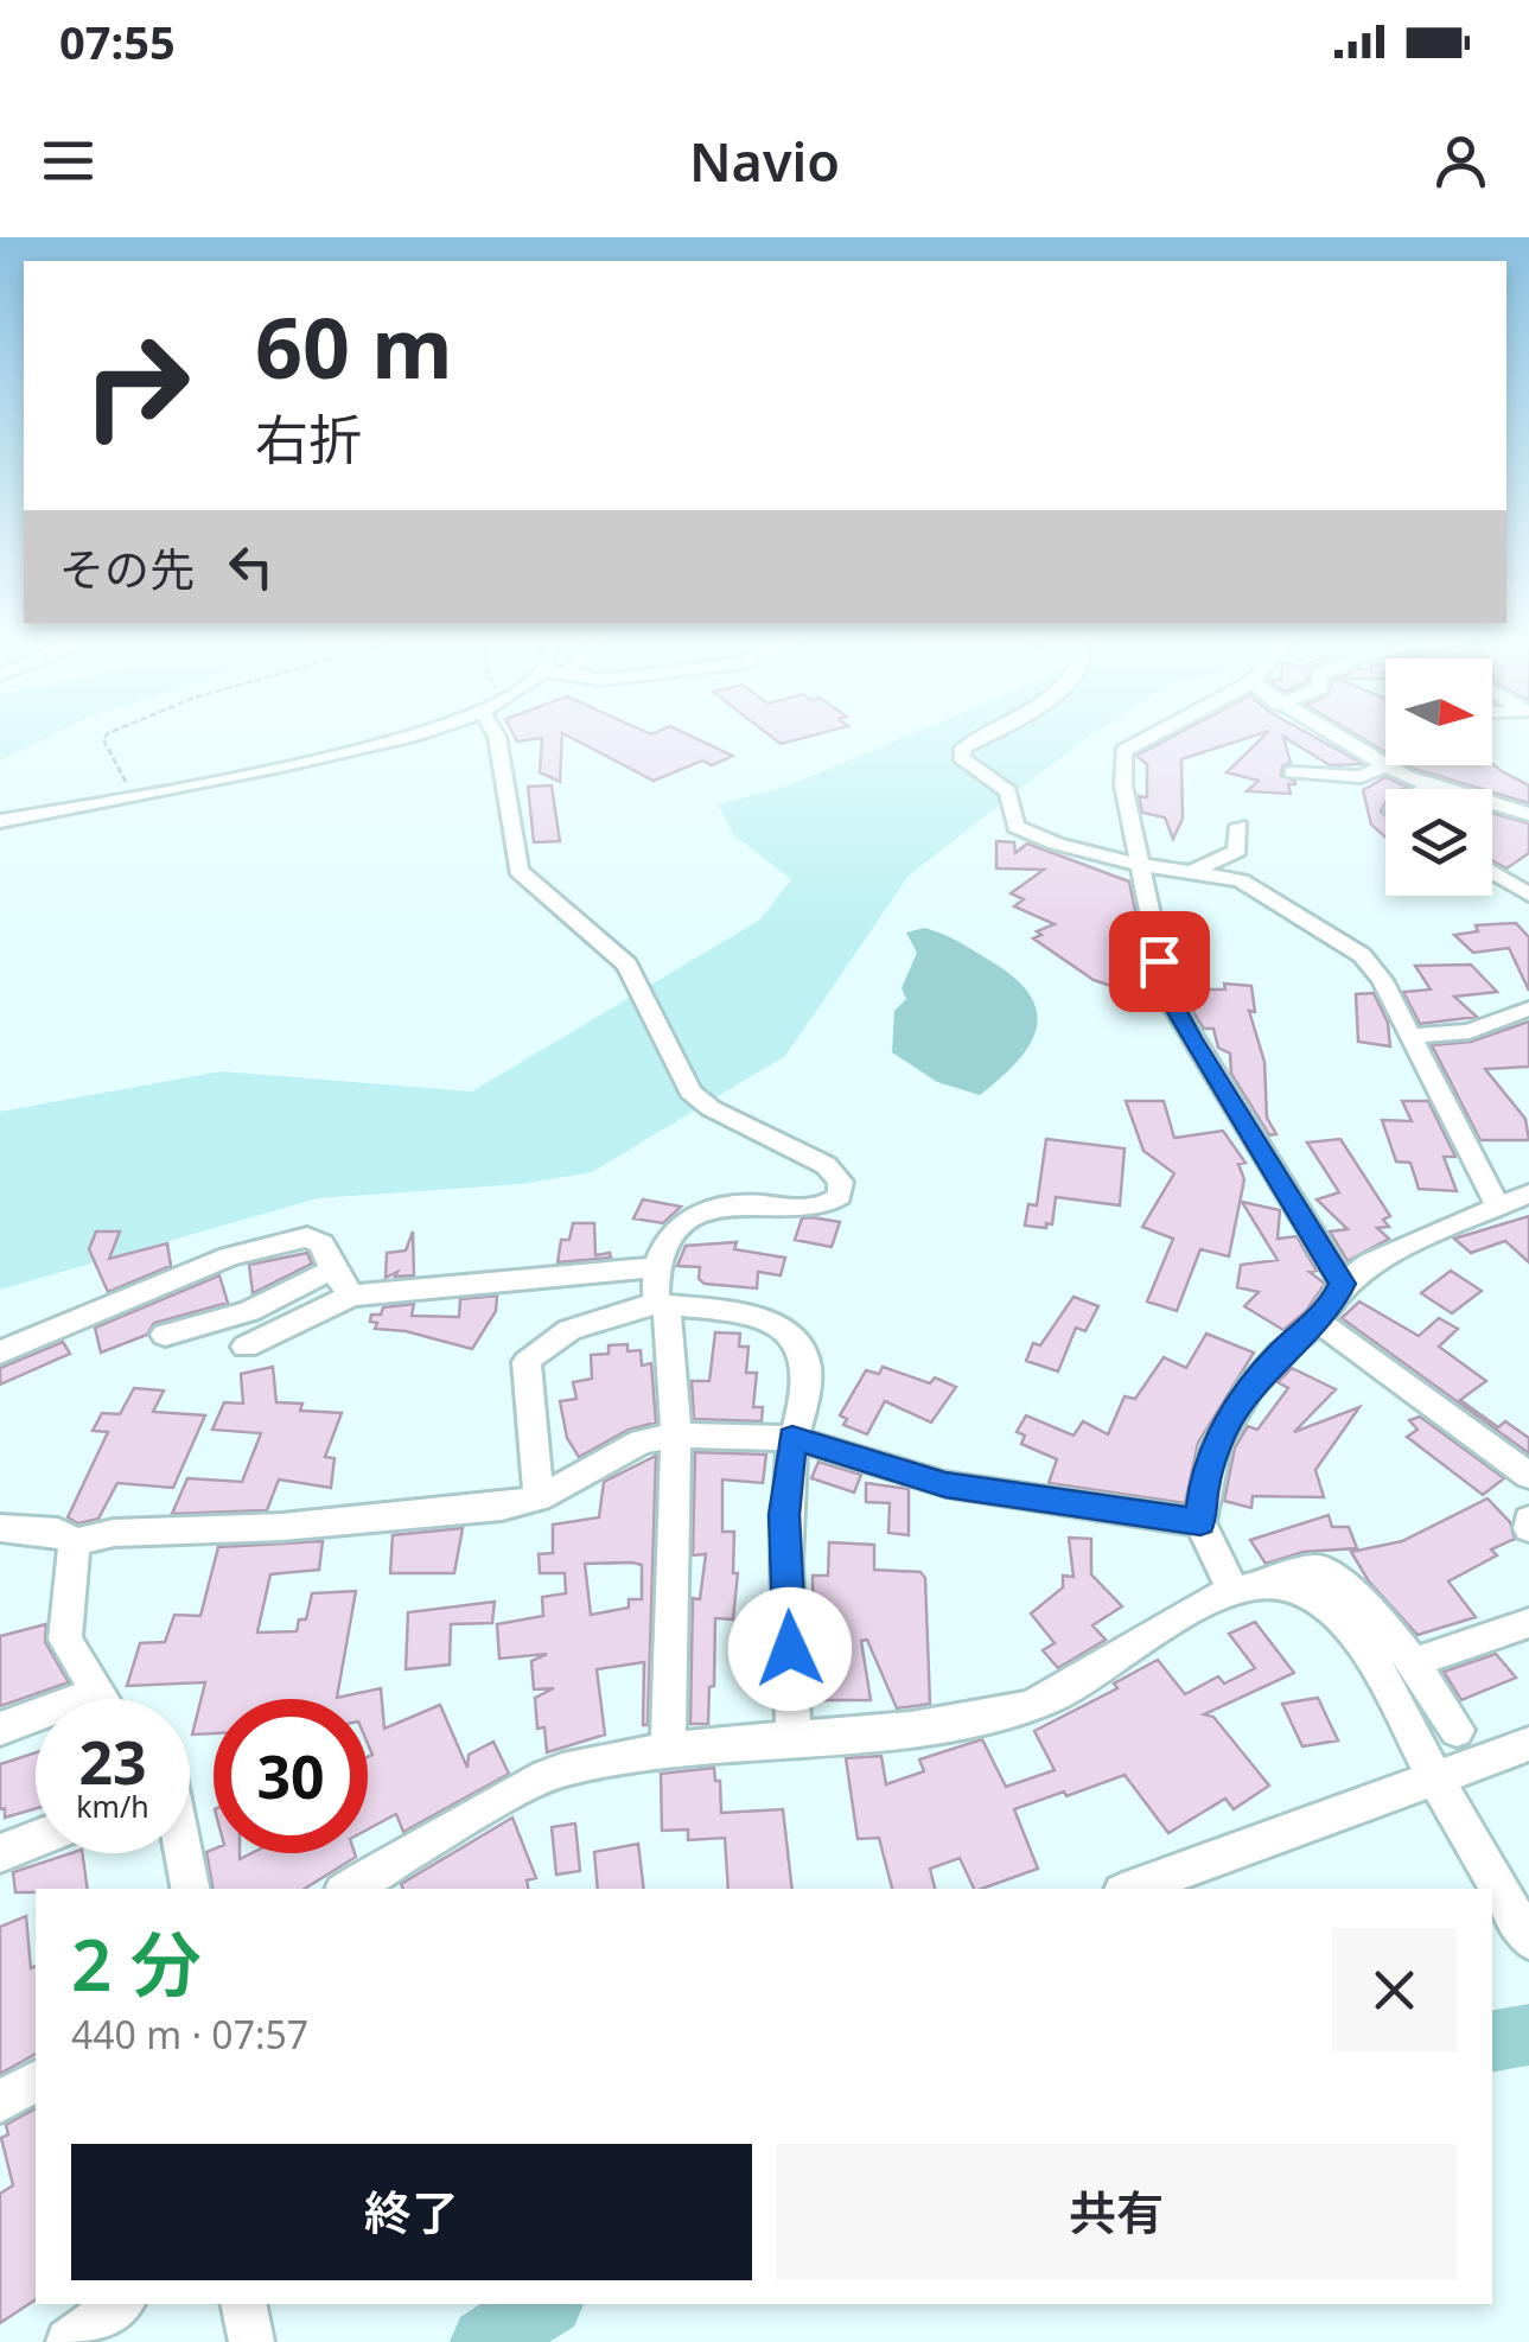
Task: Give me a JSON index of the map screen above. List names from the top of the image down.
{
  "north": "right",
  "page": {
    "status": "07:55",
    "header": "Navio",
    "turn": ["60 m", "右折"],
    "then": "その先",
    "speed": "23 km/h",
    "limit": "30",
    "heading": ["2 分", "440 m · 07:57"],
    "buttons": ["終了", "共有"]
  }
}
